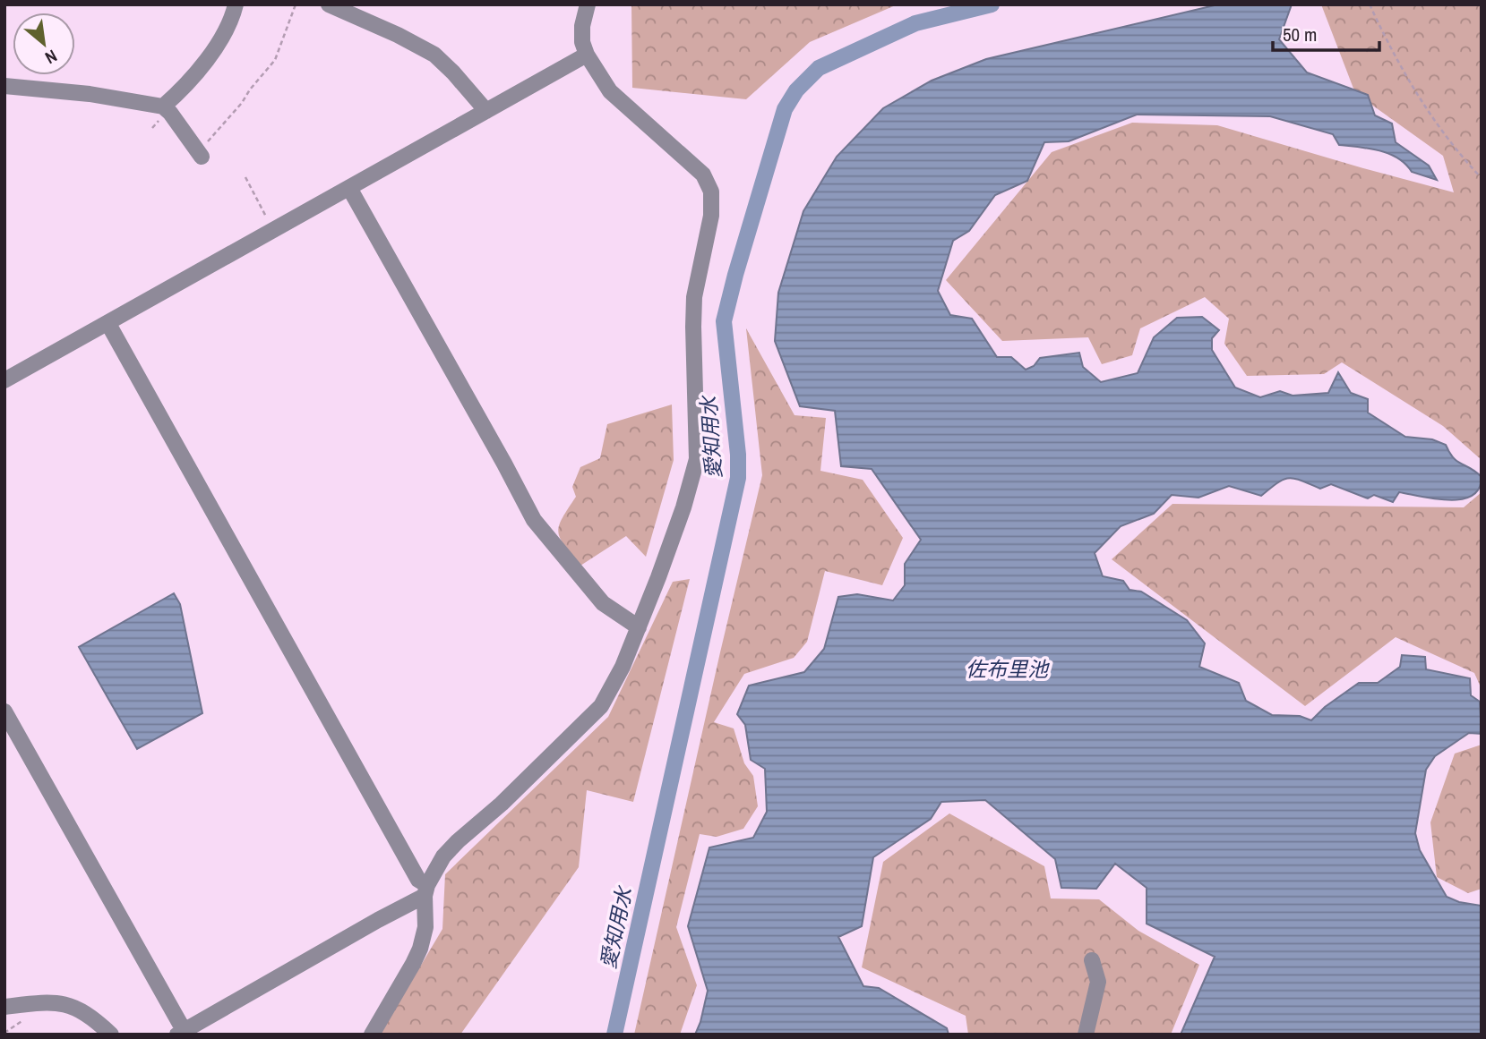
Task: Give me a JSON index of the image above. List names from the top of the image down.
{
  "water": ["愛知用水", "佐布里池"],
  "scale_bar": "50 m",
  "north": "bottom right"
}
